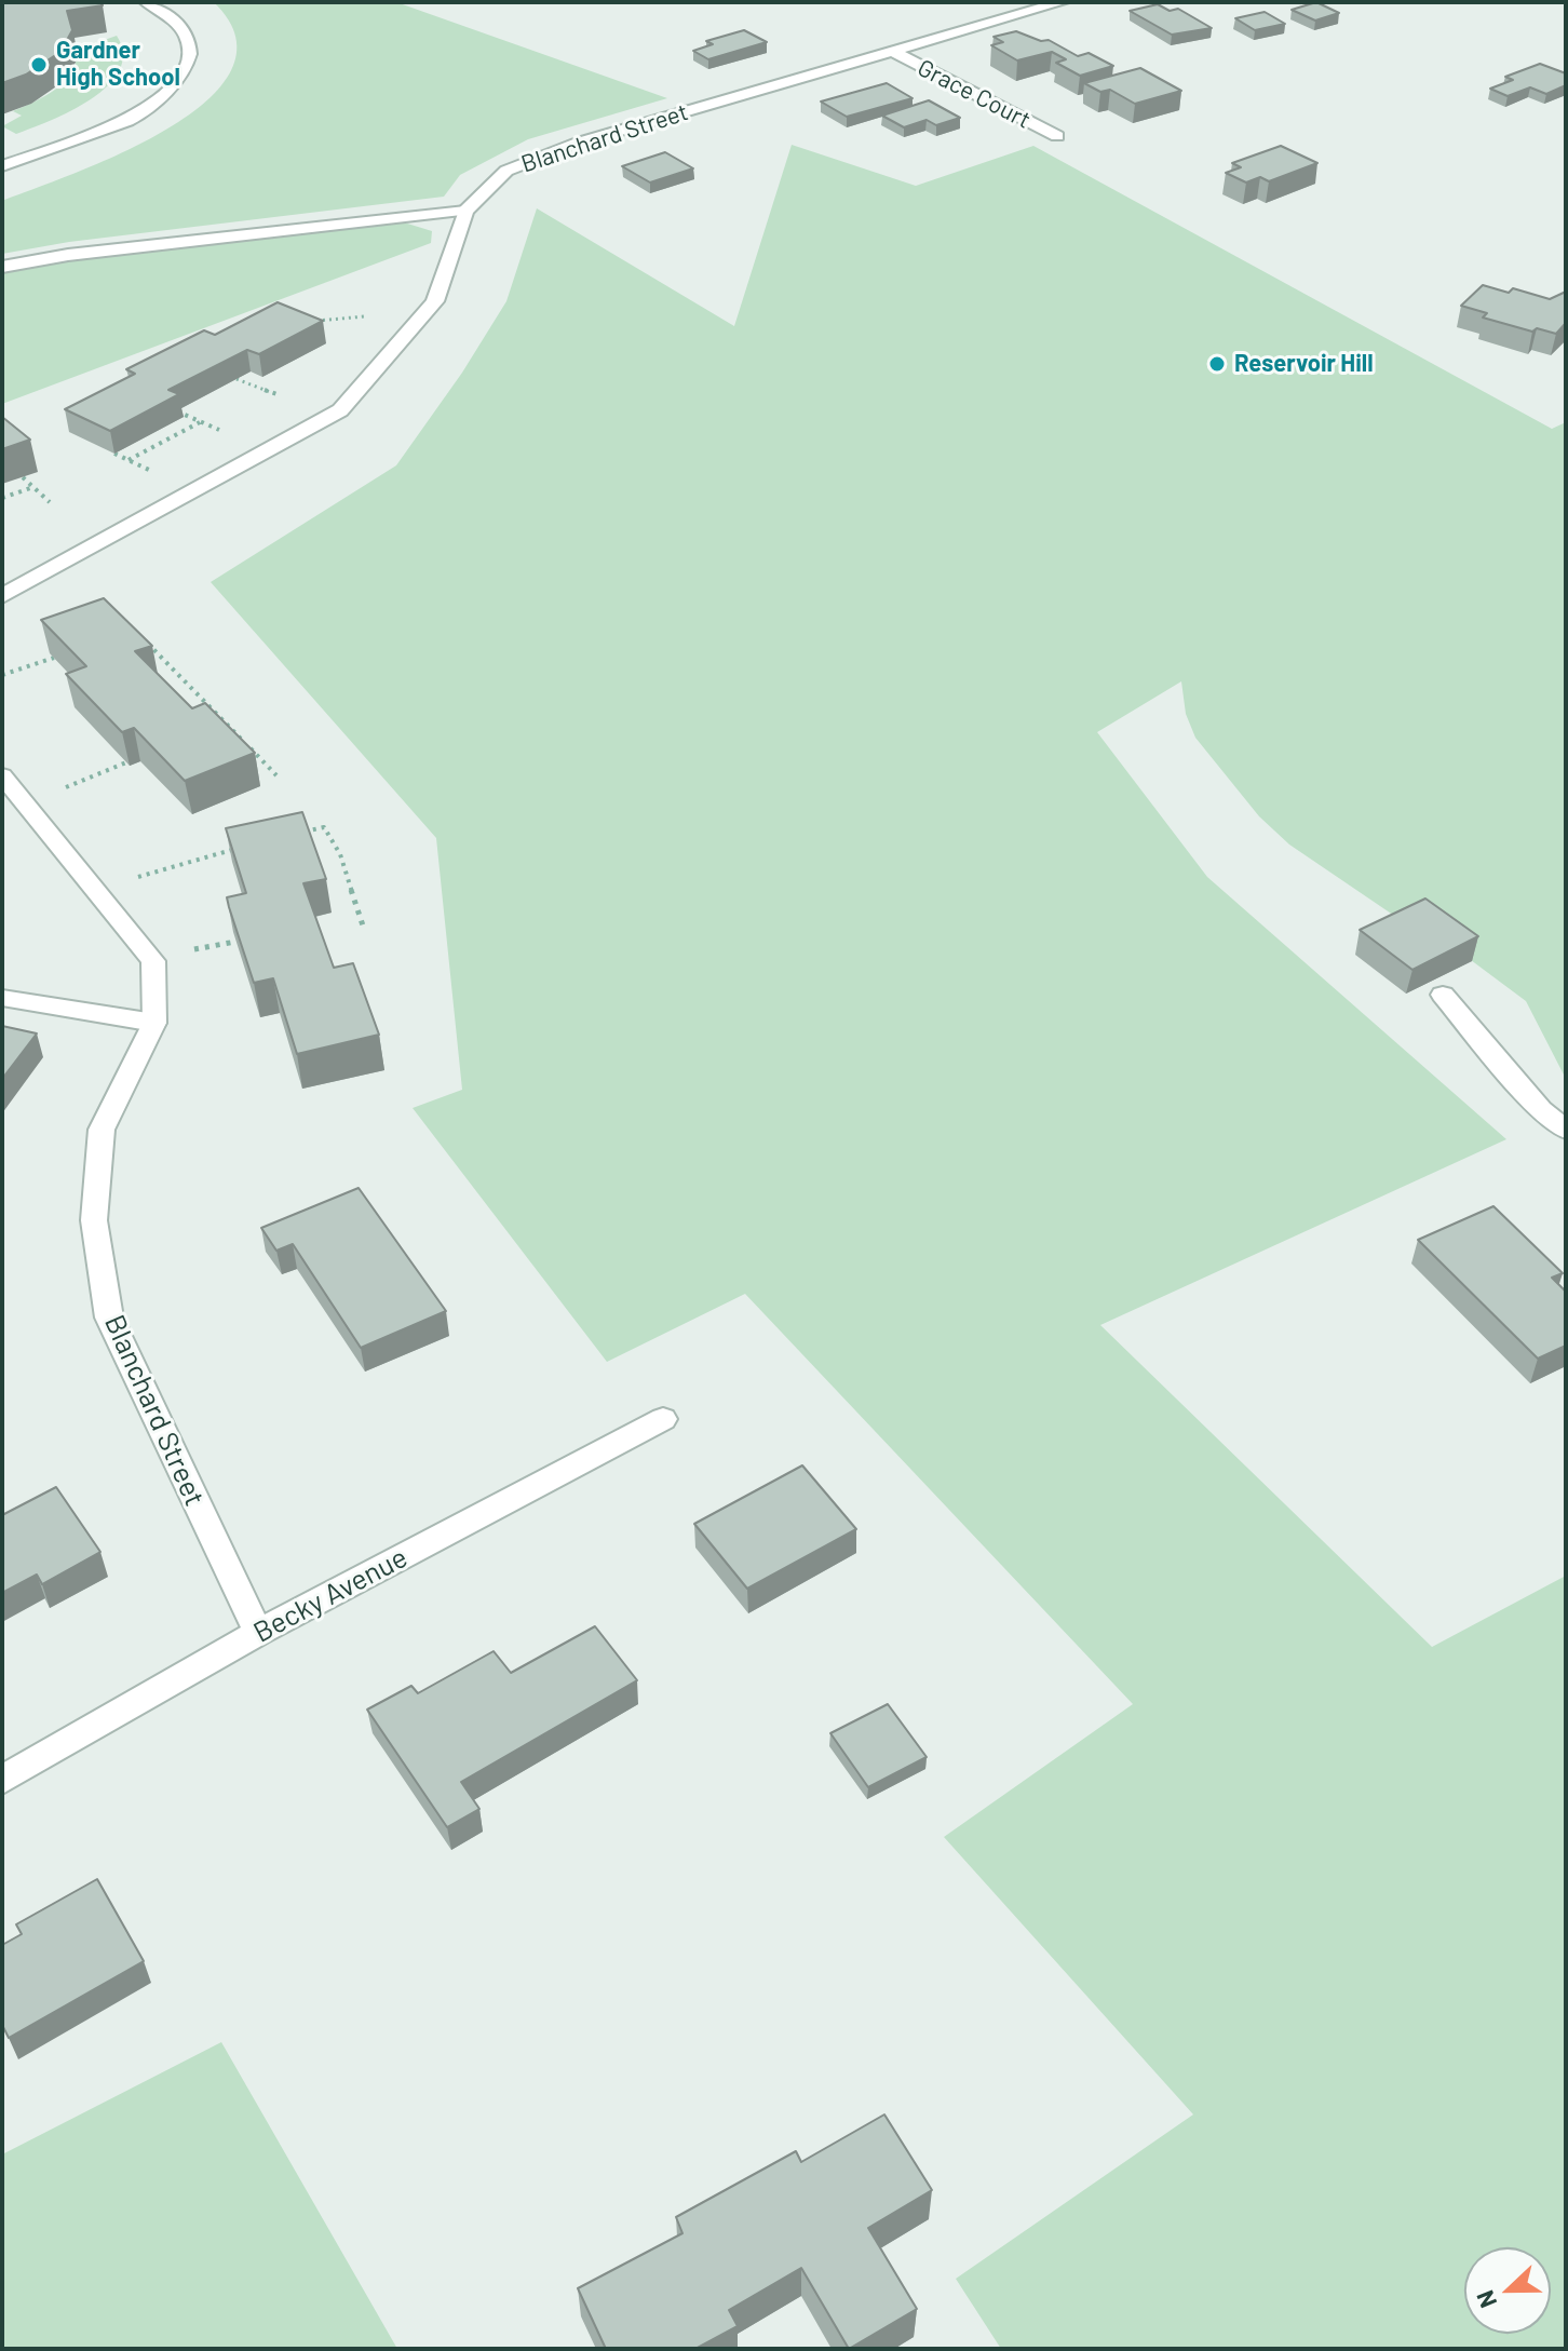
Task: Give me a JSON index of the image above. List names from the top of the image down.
{
  "streets": {
    "street": ["Grace Court", "Blanchard Street", "Becky Avenue"]
  },
  "crossings": [
    ["Grace Court", "Blanchard Street"],
    ["Blanchard Street", "Becky Avenue"]
  ],
  "places": ["Gardner High School", "Reservoir Hill"],
  "north": "left"
}
